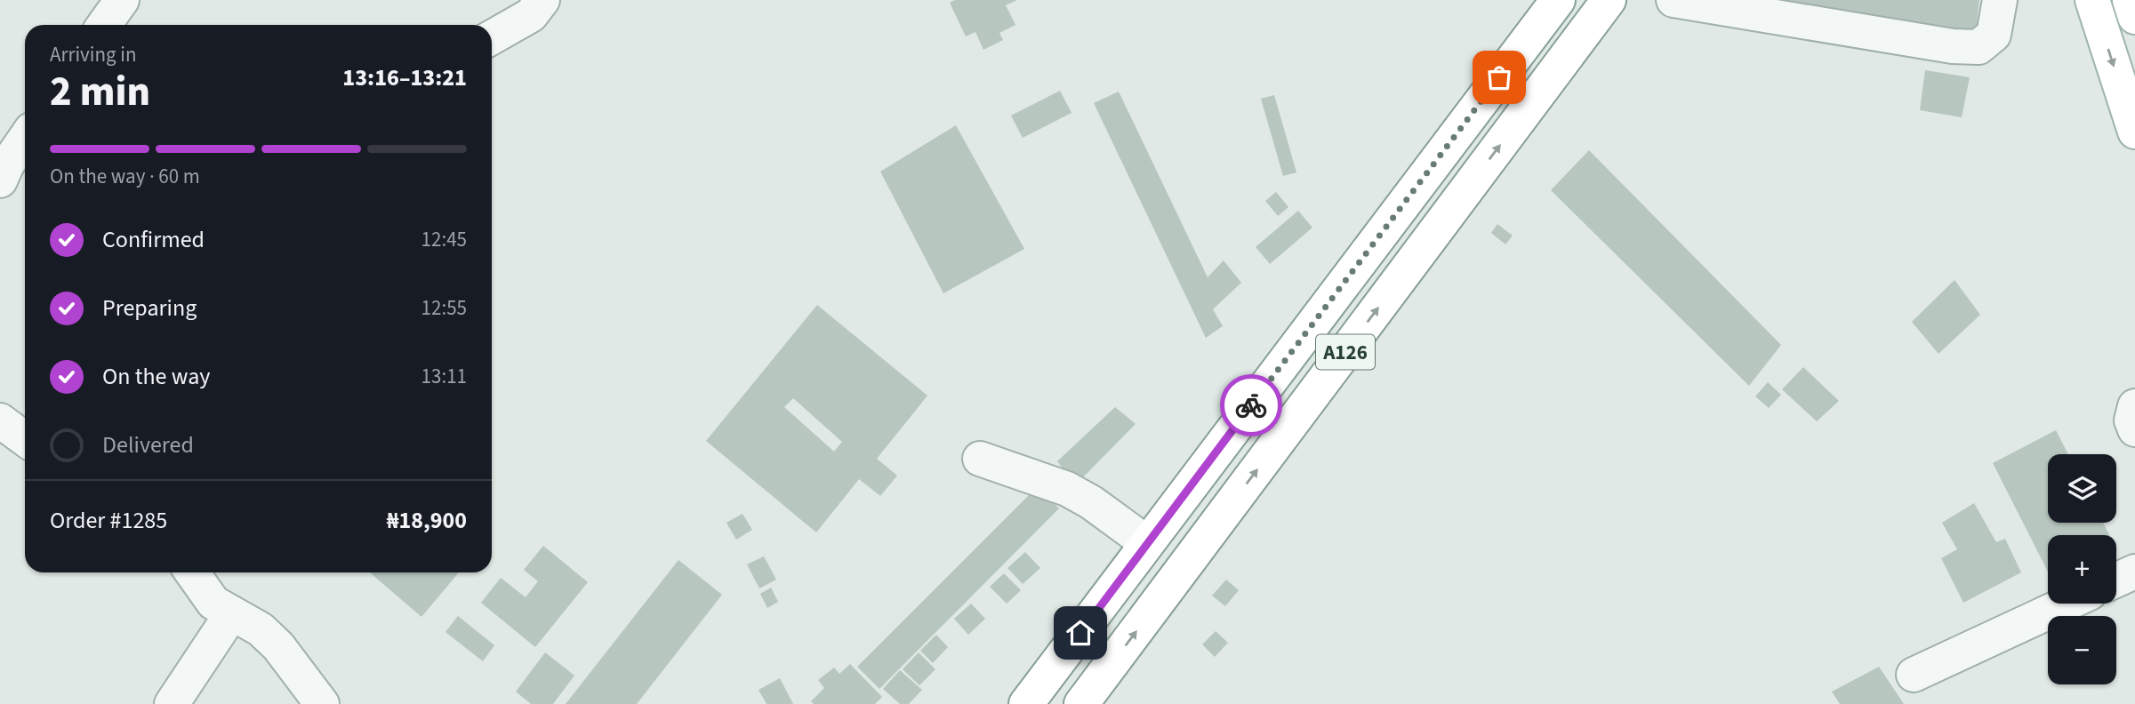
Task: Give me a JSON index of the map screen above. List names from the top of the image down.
{
  "streets": {
    "main road": ["A126"]
  },
  "page": {
    "heading": ["2 min", "Arriving in", "13:16–13:21"],
    "panel": ["Order #1285", "₦18,900"],
    "bar": "On the way · 60 m",
    "list": [
      ["Confirmed", "12:45"],
      ["Preparing", "12:55"],
      ["On the way", "13:11"],
      "Delivered"
    ],
    "map_buttons": ["+", "−"]
  }
}
